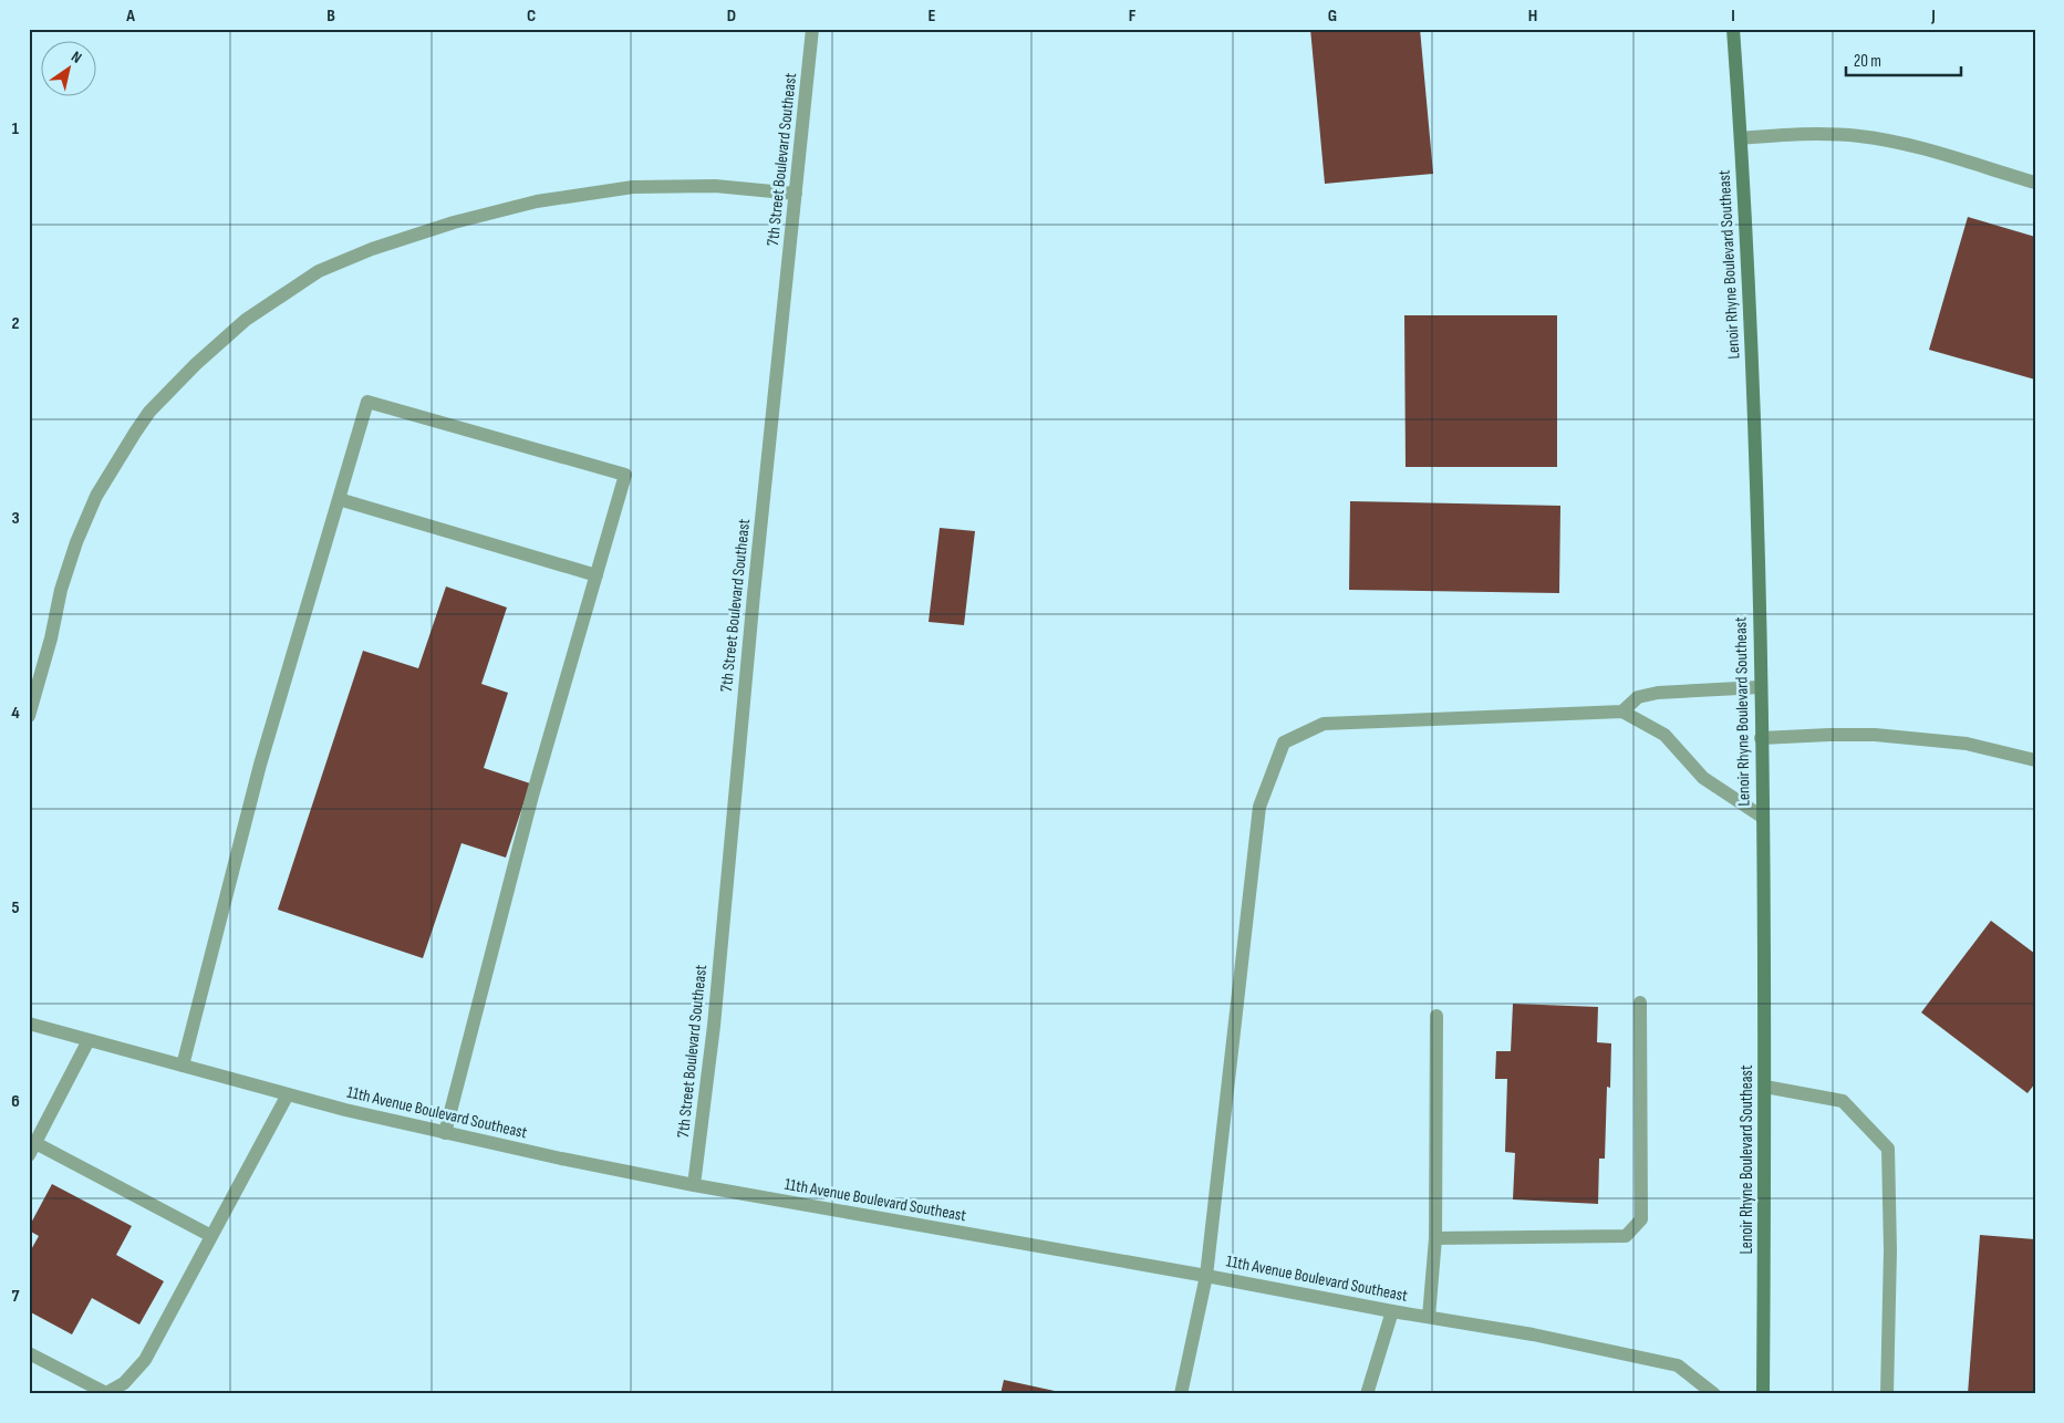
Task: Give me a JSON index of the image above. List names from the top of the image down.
{
  "streets": {
    "main road": ["Lenoir Rhyne Boulevard Southeast"],
    "street": ["7th Street Boulevard Southeast", "11th Avenue Boulevard Southeast"]
  },
  "crossings": [
    ["7th Street Boulevard Southeast", "11th Avenue Boulevard Southeast"]
  ],
  "scale_bar": "20 m",
  "north": "top right",
  "grid": {
    "columns": [
      "A",
      "B",
      "C",
      "D",
      "E",
      "F",
      "G",
      "H",
      "I",
      "J"
    ],
    "rows": [
      "1",
      "2",
      "3",
      "4",
      "5",
      "6",
      "7"
    ]
  }
}
